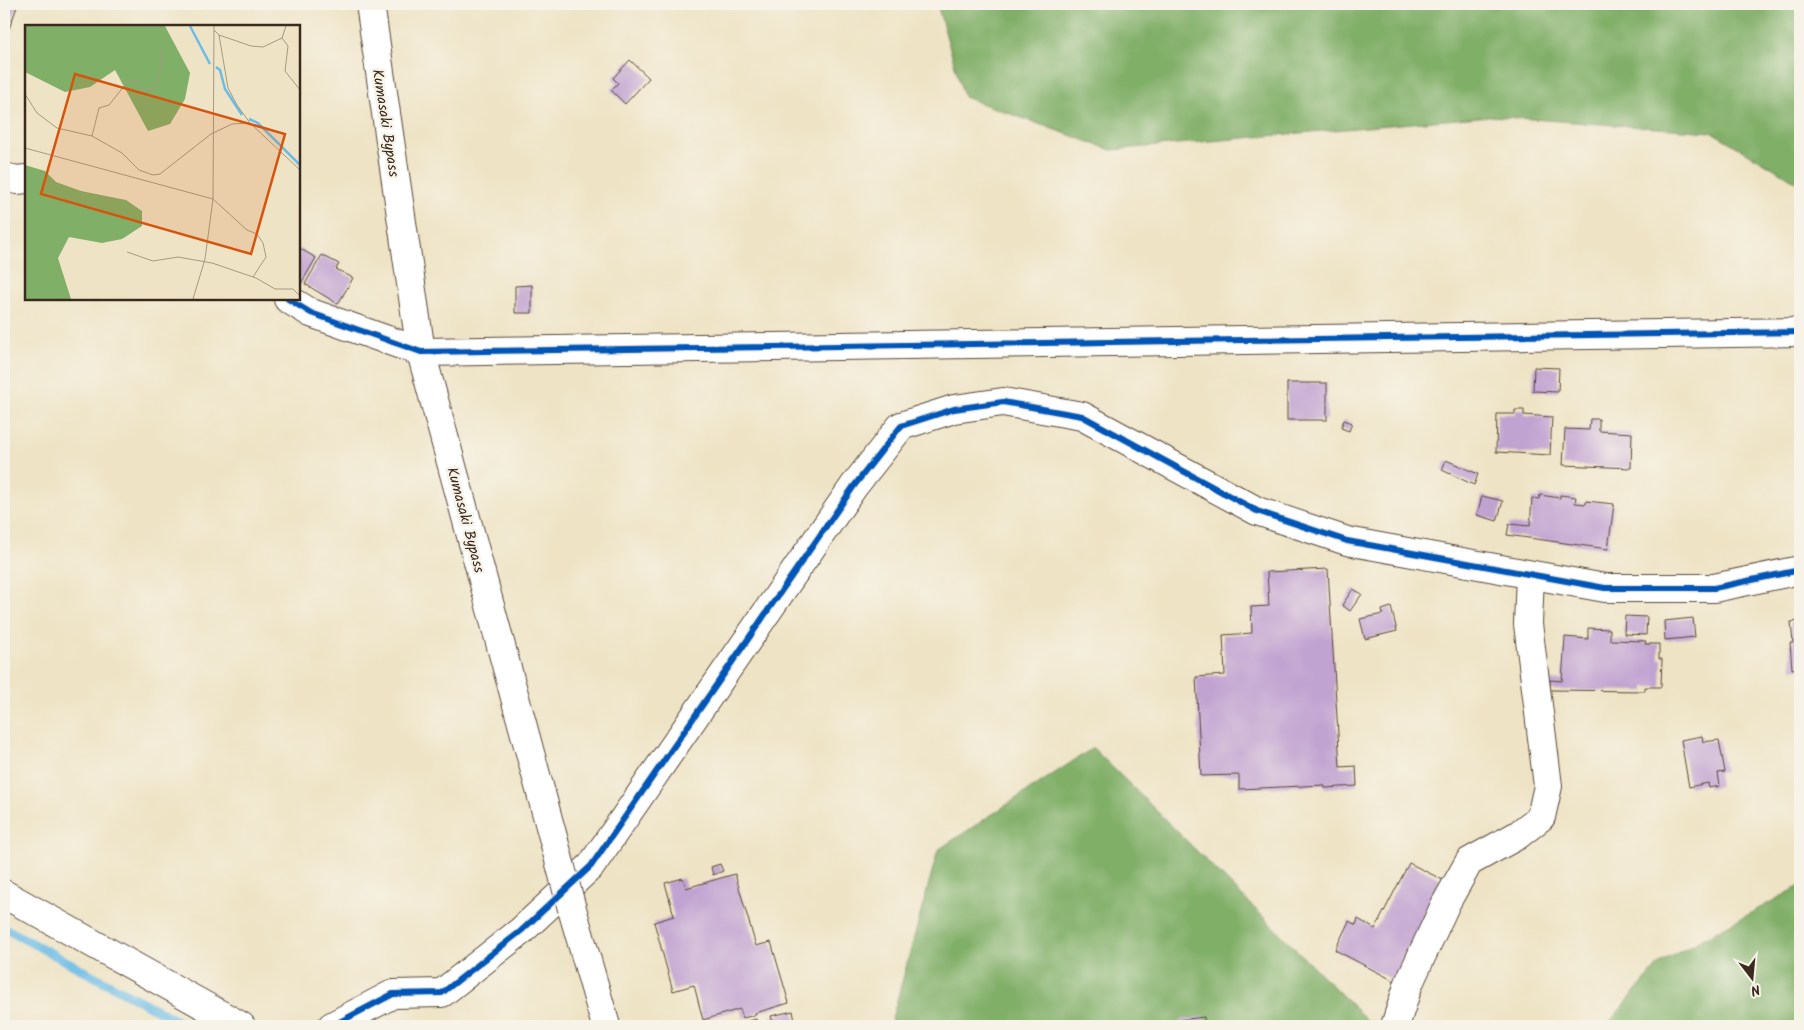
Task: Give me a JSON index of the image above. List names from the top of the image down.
{
  "streets": {
    "main road": ["Kumasaki Bypass"]
  },
  "north": "bottom"
}
